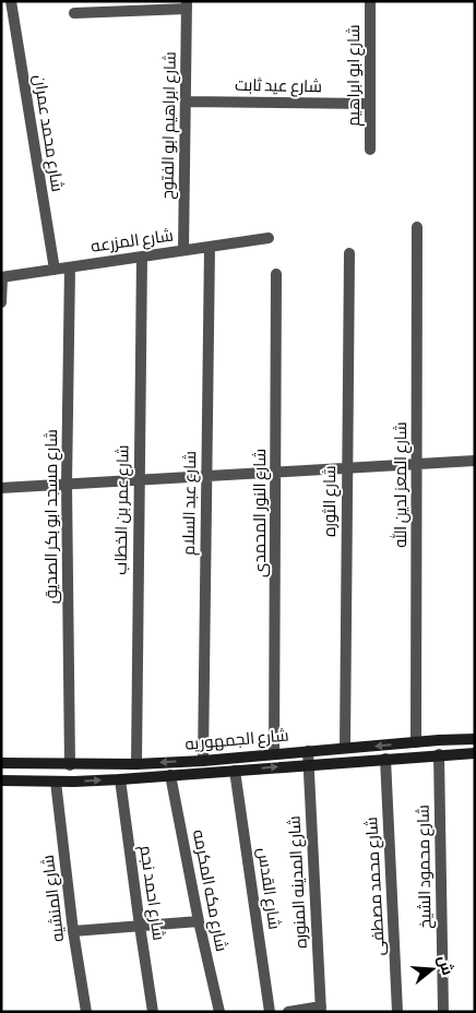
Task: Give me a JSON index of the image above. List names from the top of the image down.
{
  "streets": {
    "main road": ["شارع الجمهوريه"],
    "street": [
      "شارع ابو ابراهيم",
      "شارع عيد ثابت",
      "شارع ابراهيم ابو الفتوح",
      "شارع محمد عمران",
      "شارع المزرعه",
      "شارع المعز لدين الله",
      "شارع الثوره",
      "شارع عبد السلام",
      "شارع عمر بن الخطاب",
      "شارع النور المحمدى",
      "شارع مسجد ابو بكر الصديق",
      "شارع محمود الشيخ",
      "شارع المدينه المنوره",
      "شارع محمد مصطفى",
      "شارع القدس",
      "شارع مكه المكرمه",
      "شارع احمد نجم",
      "شارع المنشيه"
    ]
  },
  "crossings": [
    ["شارع ابو ابراهيم", "شارع عيد ثابت"],
    ["شارع عيد ثابت", "شارع ابراهيم ابو الفتوح"],
    ["شارع ابراهيم ابو الفتوح", "شارع المزرعه"],
    ["شارع محمد عمران", "شارع المزرعه"],
    ["شارع المزرعه", "شارع عبد السلام"],
    ["شارع المزرعه", "شارع عمر بن الخطاب"],
    ["شارع المزرعه", "شارع مسجد ابو بكر الصديق"],
    ["شارع المعز لدين الله", "شارع الجمهوريه"],
    ["شارع الثوره", "شارع الجمهوريه"],
    ["شارع عبد السلام", "شارع الجمهوريه"],
    ["شارع عمر بن الخطاب", "شارع الجمهوريه"],
    ["شارع النور المحمدى", "شارع الجمهوريه"],
    ["شارع مسجد ابو بكر الصديق", "شارع الجمهوريه"],
    ["شارع الجمهوريه", "شارع محمود الشيخ"],
    ["شارع الجمهوريه", "شارع المدينه المنوره"],
    ["شارع الجمهوريه", "شارع محمد مصطفى"],
    ["شارع الجمهوريه", "شارع القدس"],
    ["شارع الجمهوريه", "شارع مكه المكرمه"],
    ["شارع الجمهوريه", "شارع احمد نجم"],
    ["شارع الجمهوريه", "شارع المنشيه"]
  ],
  "north": "right"
}
